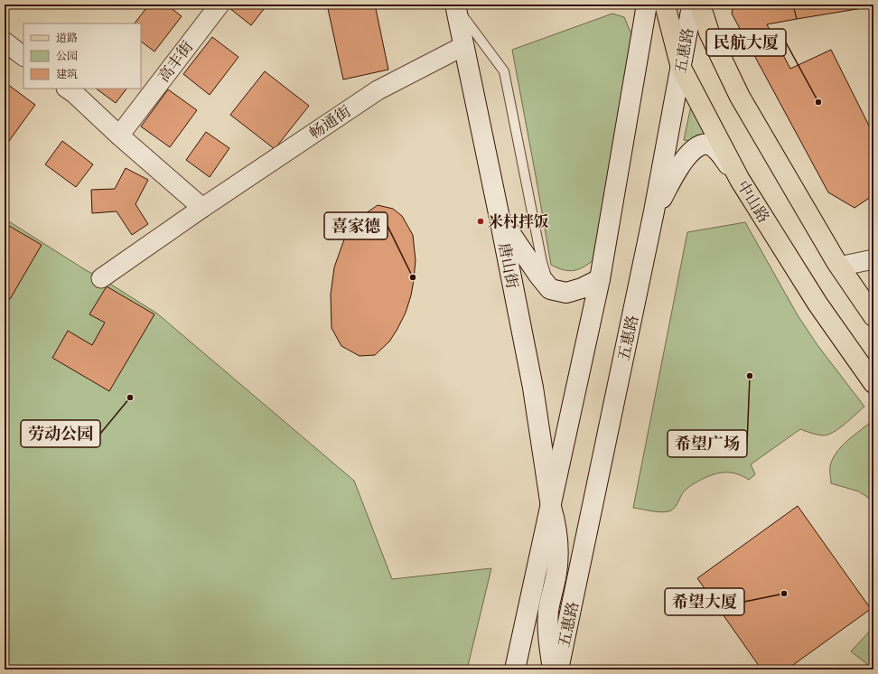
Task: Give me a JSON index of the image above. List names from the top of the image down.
{
  "streets": {
    "main road": ["五惠路", "中山路", "唐山街"],
    "street": ["高丰街", "畅通街"]
  },
  "crossings": [
    ["五惠路", "中山路"],
    ["畅通街", "唐山街"]
  ],
  "places": [
    "民航大厦",
    "米村拌饭",
    "喜家德",
    "希望广场",
    "劳动公园",
    "希望大厦"
  ],
  "legend": ["道路", "公园", "建筑"]
}
